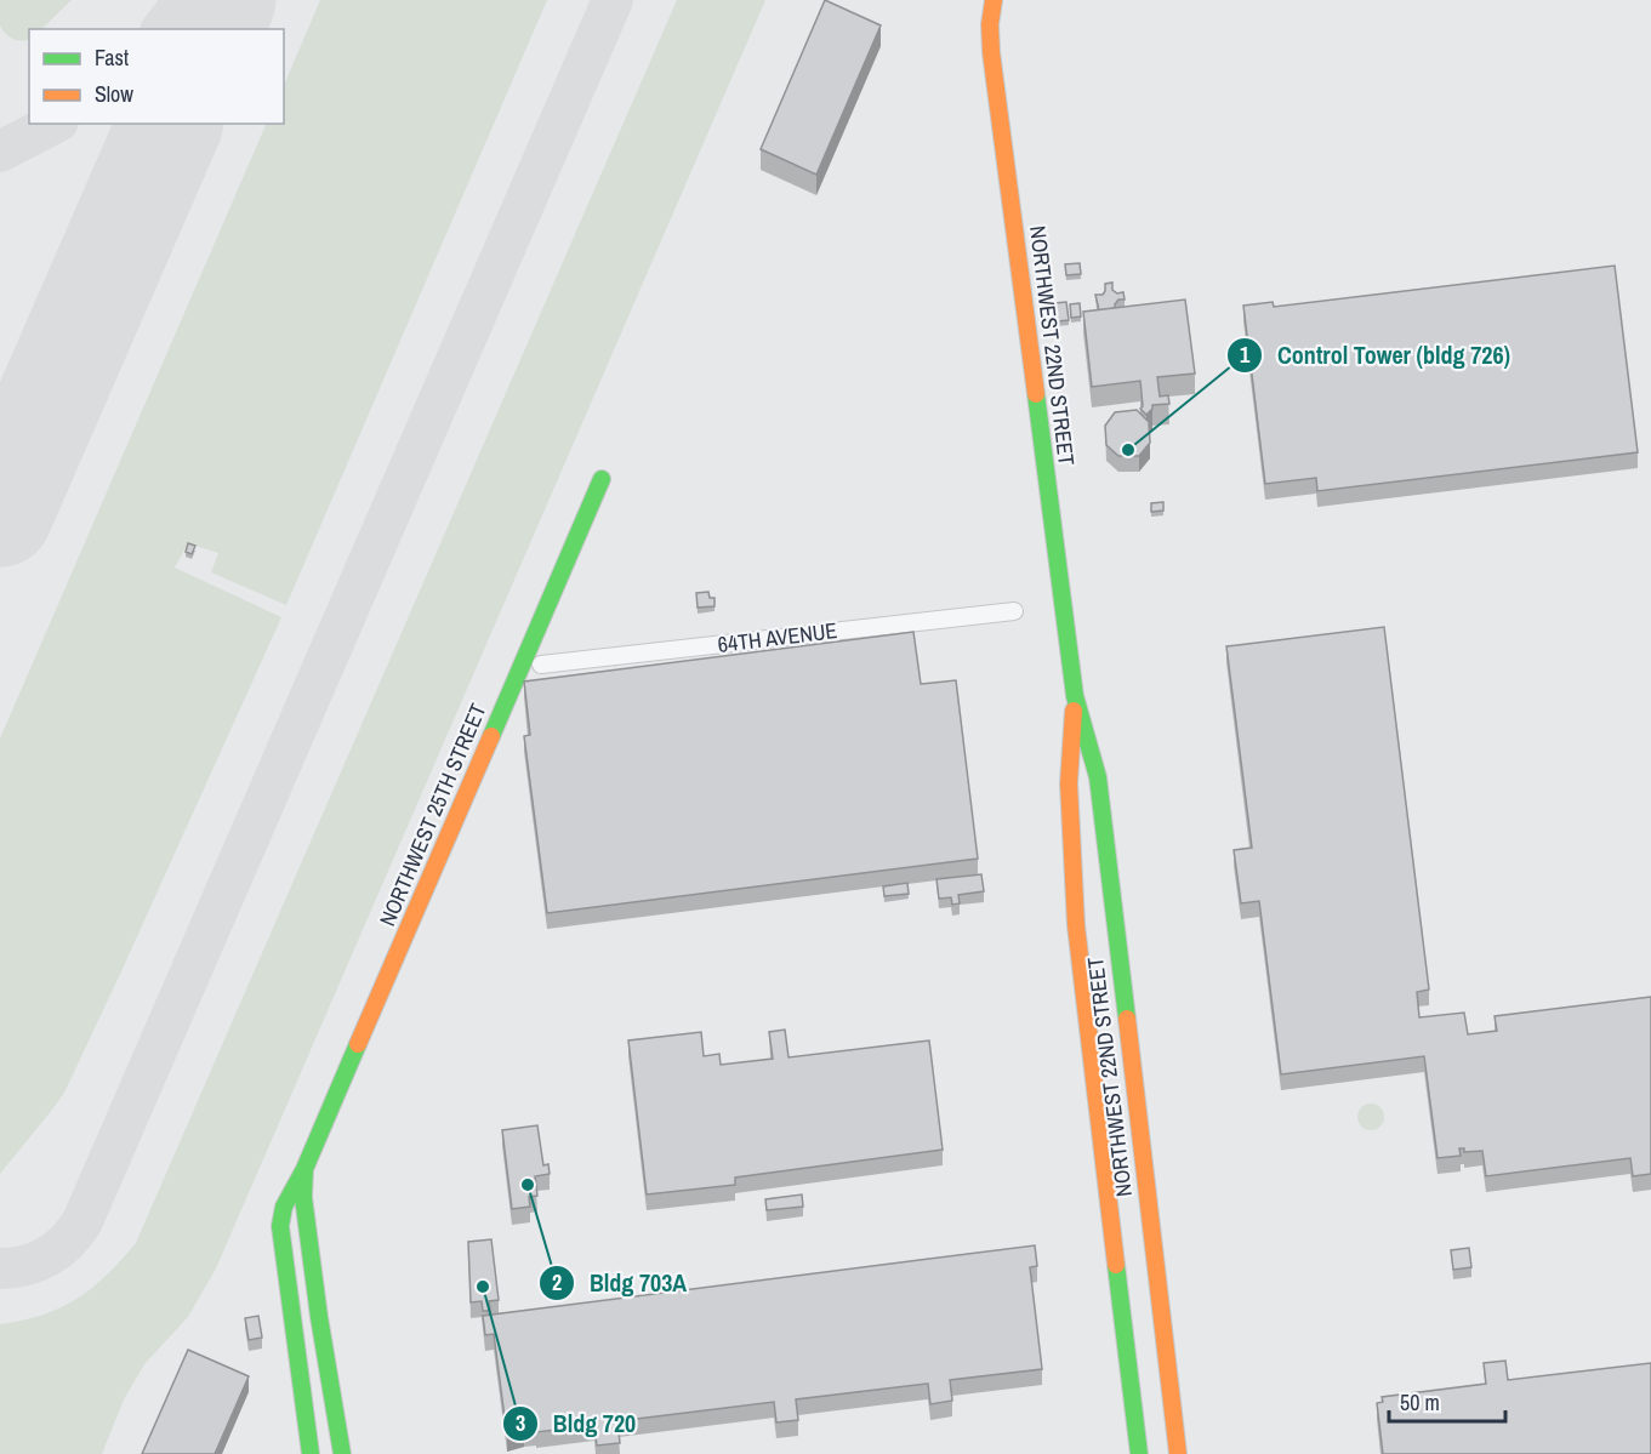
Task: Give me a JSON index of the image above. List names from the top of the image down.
{
  "streets": {
    "street": ["NORTHWEST 22ND STREET", "64TH AVENUE", "NORTHWEST 25TH STREET"]
  },
  "places": ["Control Tower (bldg 726)", "Bldg 703A", "Bldg 720"],
  "legend": ["Fast", "Slow"],
  "scale_bar": "50 m"
}
